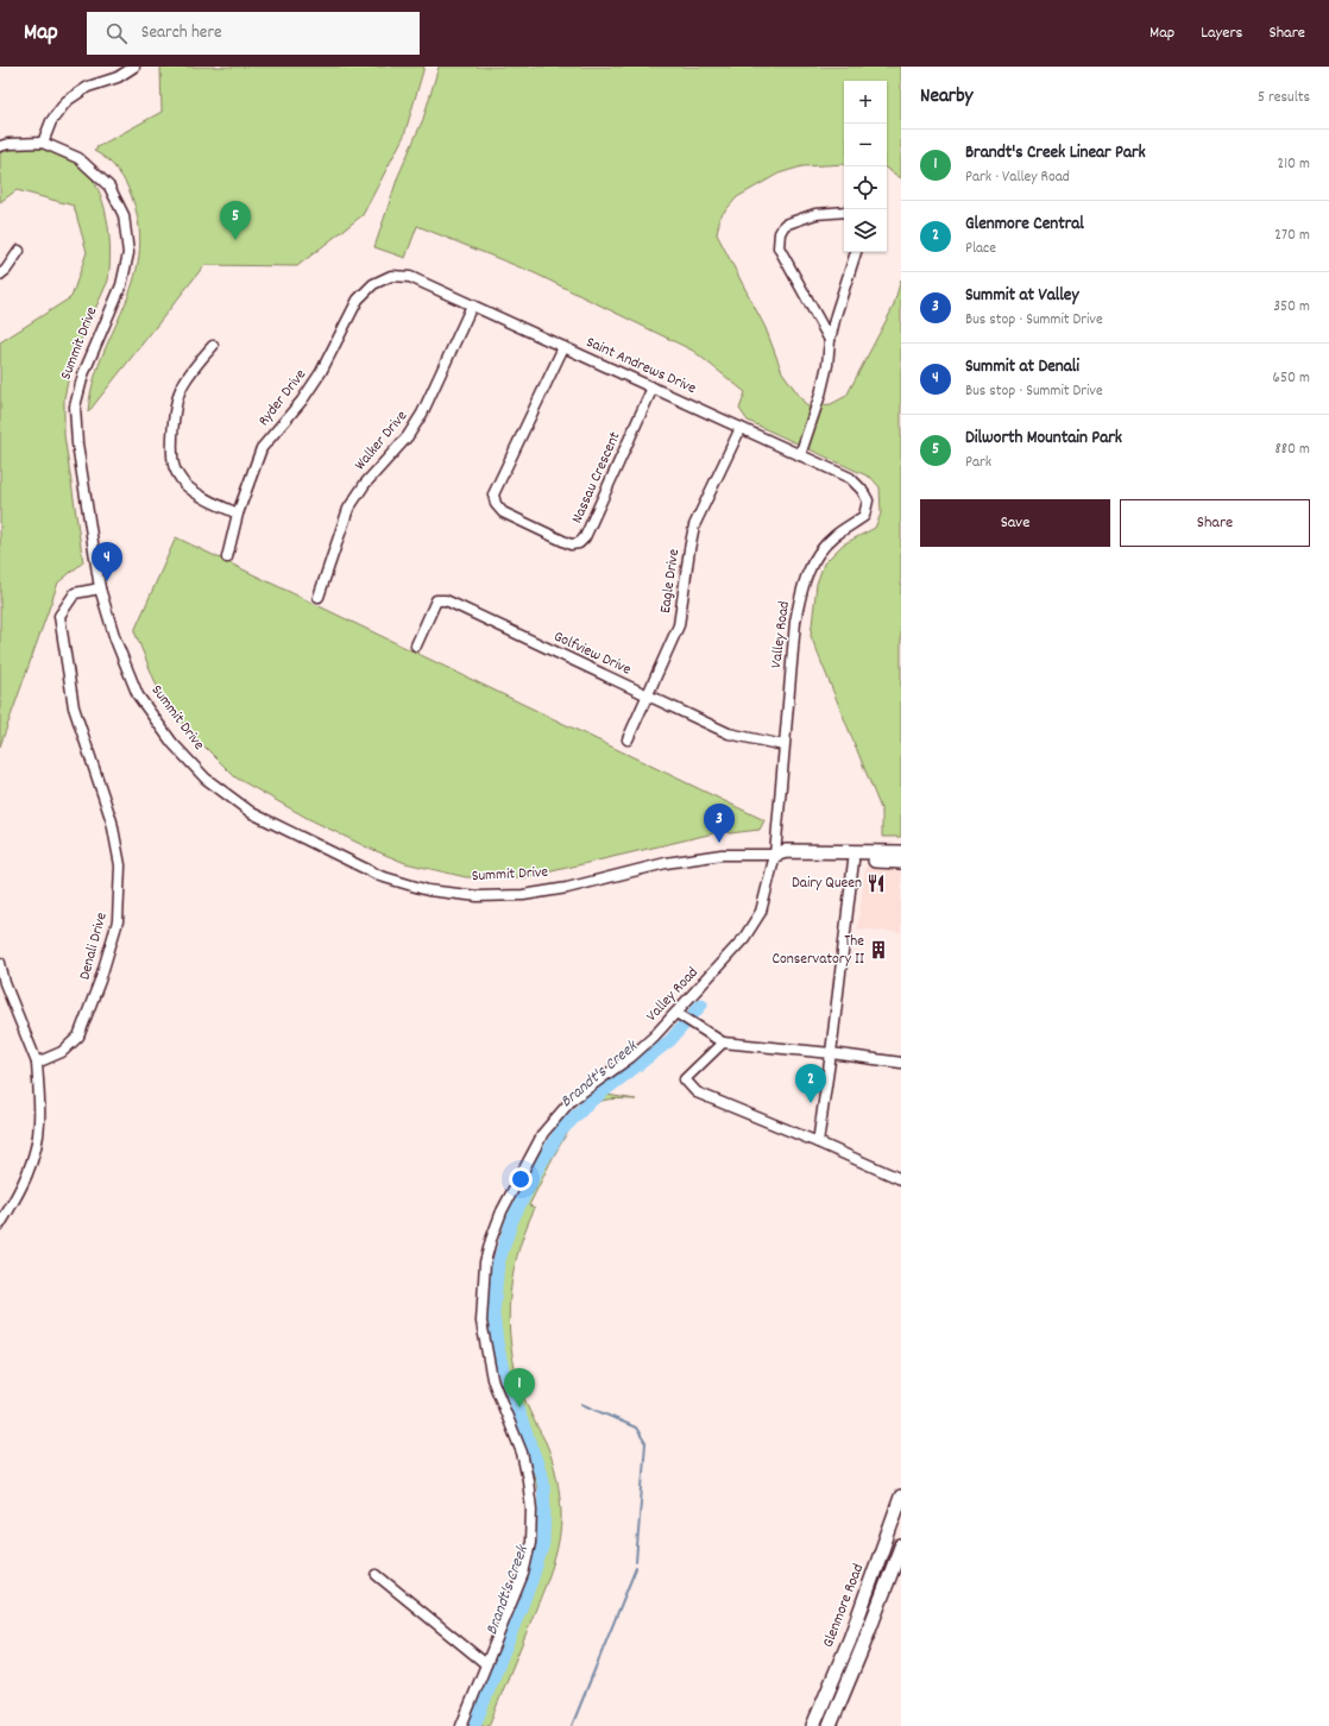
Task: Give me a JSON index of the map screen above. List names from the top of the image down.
{
  "streets": {
    "main road": ["Summit Drive", "Glenmore Road"],
    "street": [
      "Saint Andrews Drive",
      "Ryder Drive",
      "Walker Drive",
      "Nassau Crescent",
      "Eagle Drive",
      "Valley Road",
      "Golfview Drive",
      "Denali Drive"
    ]
  },
  "crossings": [
    ["Summit Drive", "Valley Road"],
    ["Summit Drive", "Denali Drive"],
    ["Saint Andrews Drive", "Ryder Drive"],
    ["Saint Andrews Drive", "Walker Drive"],
    ["Saint Andrews Drive", "Nassau Crescent"],
    ["Saint Andrews Drive", "Eagle Drive"],
    ["Saint Andrews Drive", "Valley Road"],
    ["Eagle Drive", "Golfview Drive"],
    ["Valley Road", "Golfview Drive"]
  ],
  "water": ["Brandt's Creek"],
  "places": {
    "restaurant": ["Dairy Queen"],
    "building": ["The Conservatory II"]
  },
  "page": {
    "header": "Map",
    "search": "Search here",
    "nav": ["Map", "Layers", "Share"],
    "heading": ["Nearby", "5 results"],
    "map_buttons": ["+", "−"],
    "list": [
      {
        "mark": "1",
        "name": "Brandt's Creek Linear Park",
        "note": "Park · Valley Road",
        "value": "210 m"
      },
      {
        "mark": "2",
        "name": "Glenmore Central",
        "note": "Place",
        "value": "270 m"
      },
      {
        "mark": "3",
        "name": "Summit at Valley",
        "note": "Bus stop · Summit Drive",
        "value": "350 m"
      },
      {
        "mark": "4",
        "name": "Summit at Denali",
        "note": "Bus stop · Summit Drive",
        "value": "650 m"
      },
      {
        "mark": "5",
        "name": "Dilworth Mountain Park",
        "note": "Park",
        "value": "880 m"
      }
    ],
    "pins": [
      "5",
      "4",
      "3",
      "2",
      "1"
    ],
    "buttons": ["Save", "Share"]
  }
}
